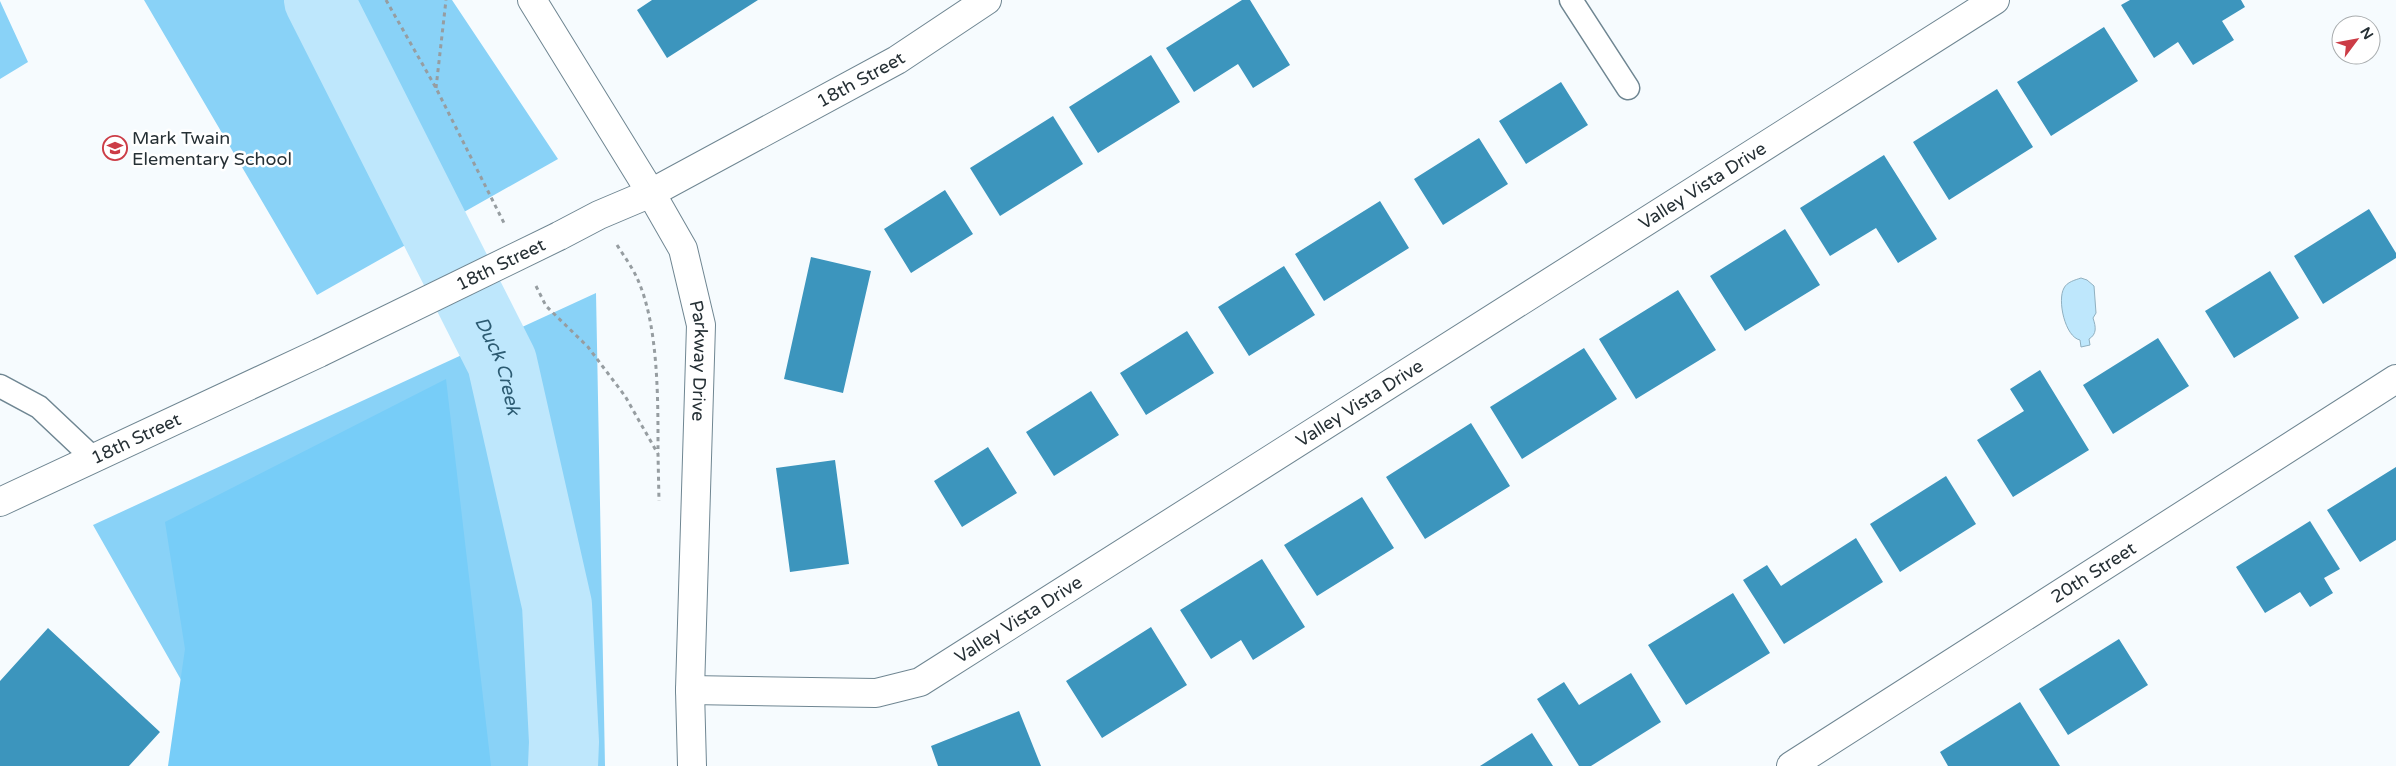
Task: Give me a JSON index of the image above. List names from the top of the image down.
{
  "streets": {
    "street": [
      "18th Street",
      "Valley Vista Drive",
      "Parkway Drive",
      "20th Street"
    ]
  },
  "crossings": [
    ["18th Street", "Parkway Drive"],
    ["Valley Vista Drive", "Parkway Drive"]
  ],
  "water": ["Duck Creek"],
  "places": {
    "school or university": ["Mark Twain Elementary School"]
  },
  "north": "top right"
}
